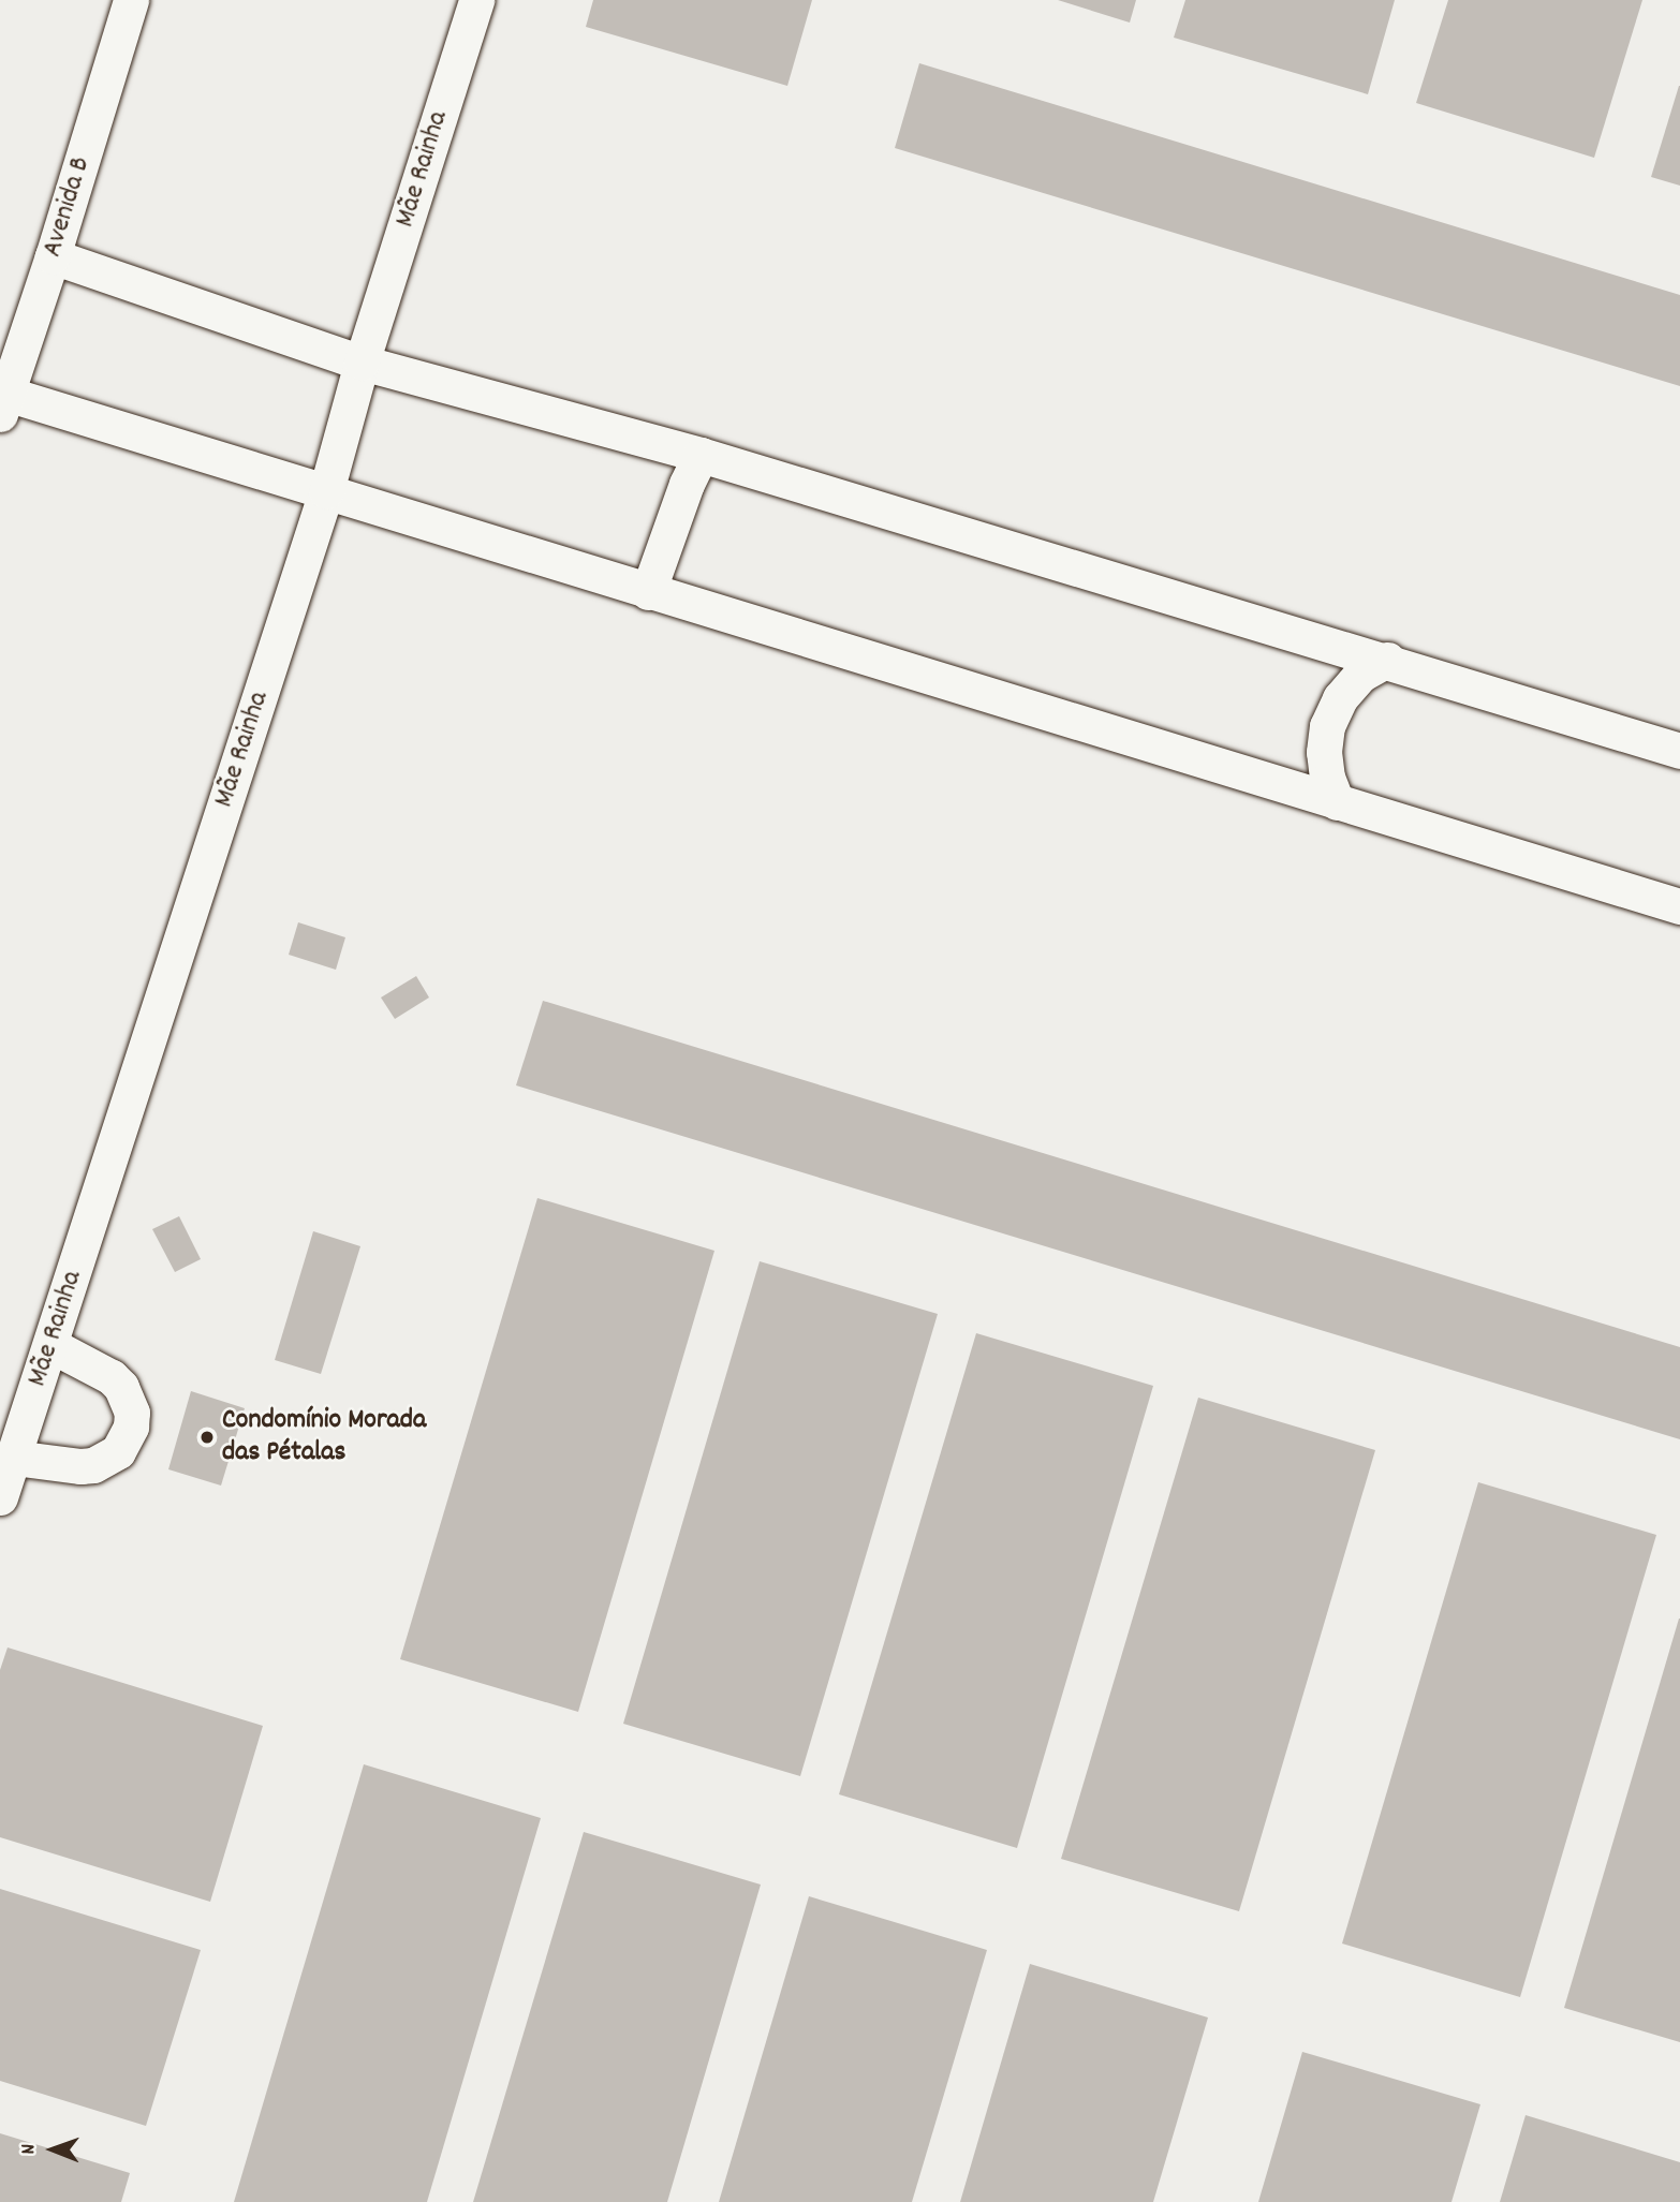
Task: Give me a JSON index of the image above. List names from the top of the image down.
{
  "streets": {
    "street": ["Mãe Rainha", "Avenida B"]
  },
  "places": ["Condomínio Morada das Pétalas"],
  "north": "left"
}
